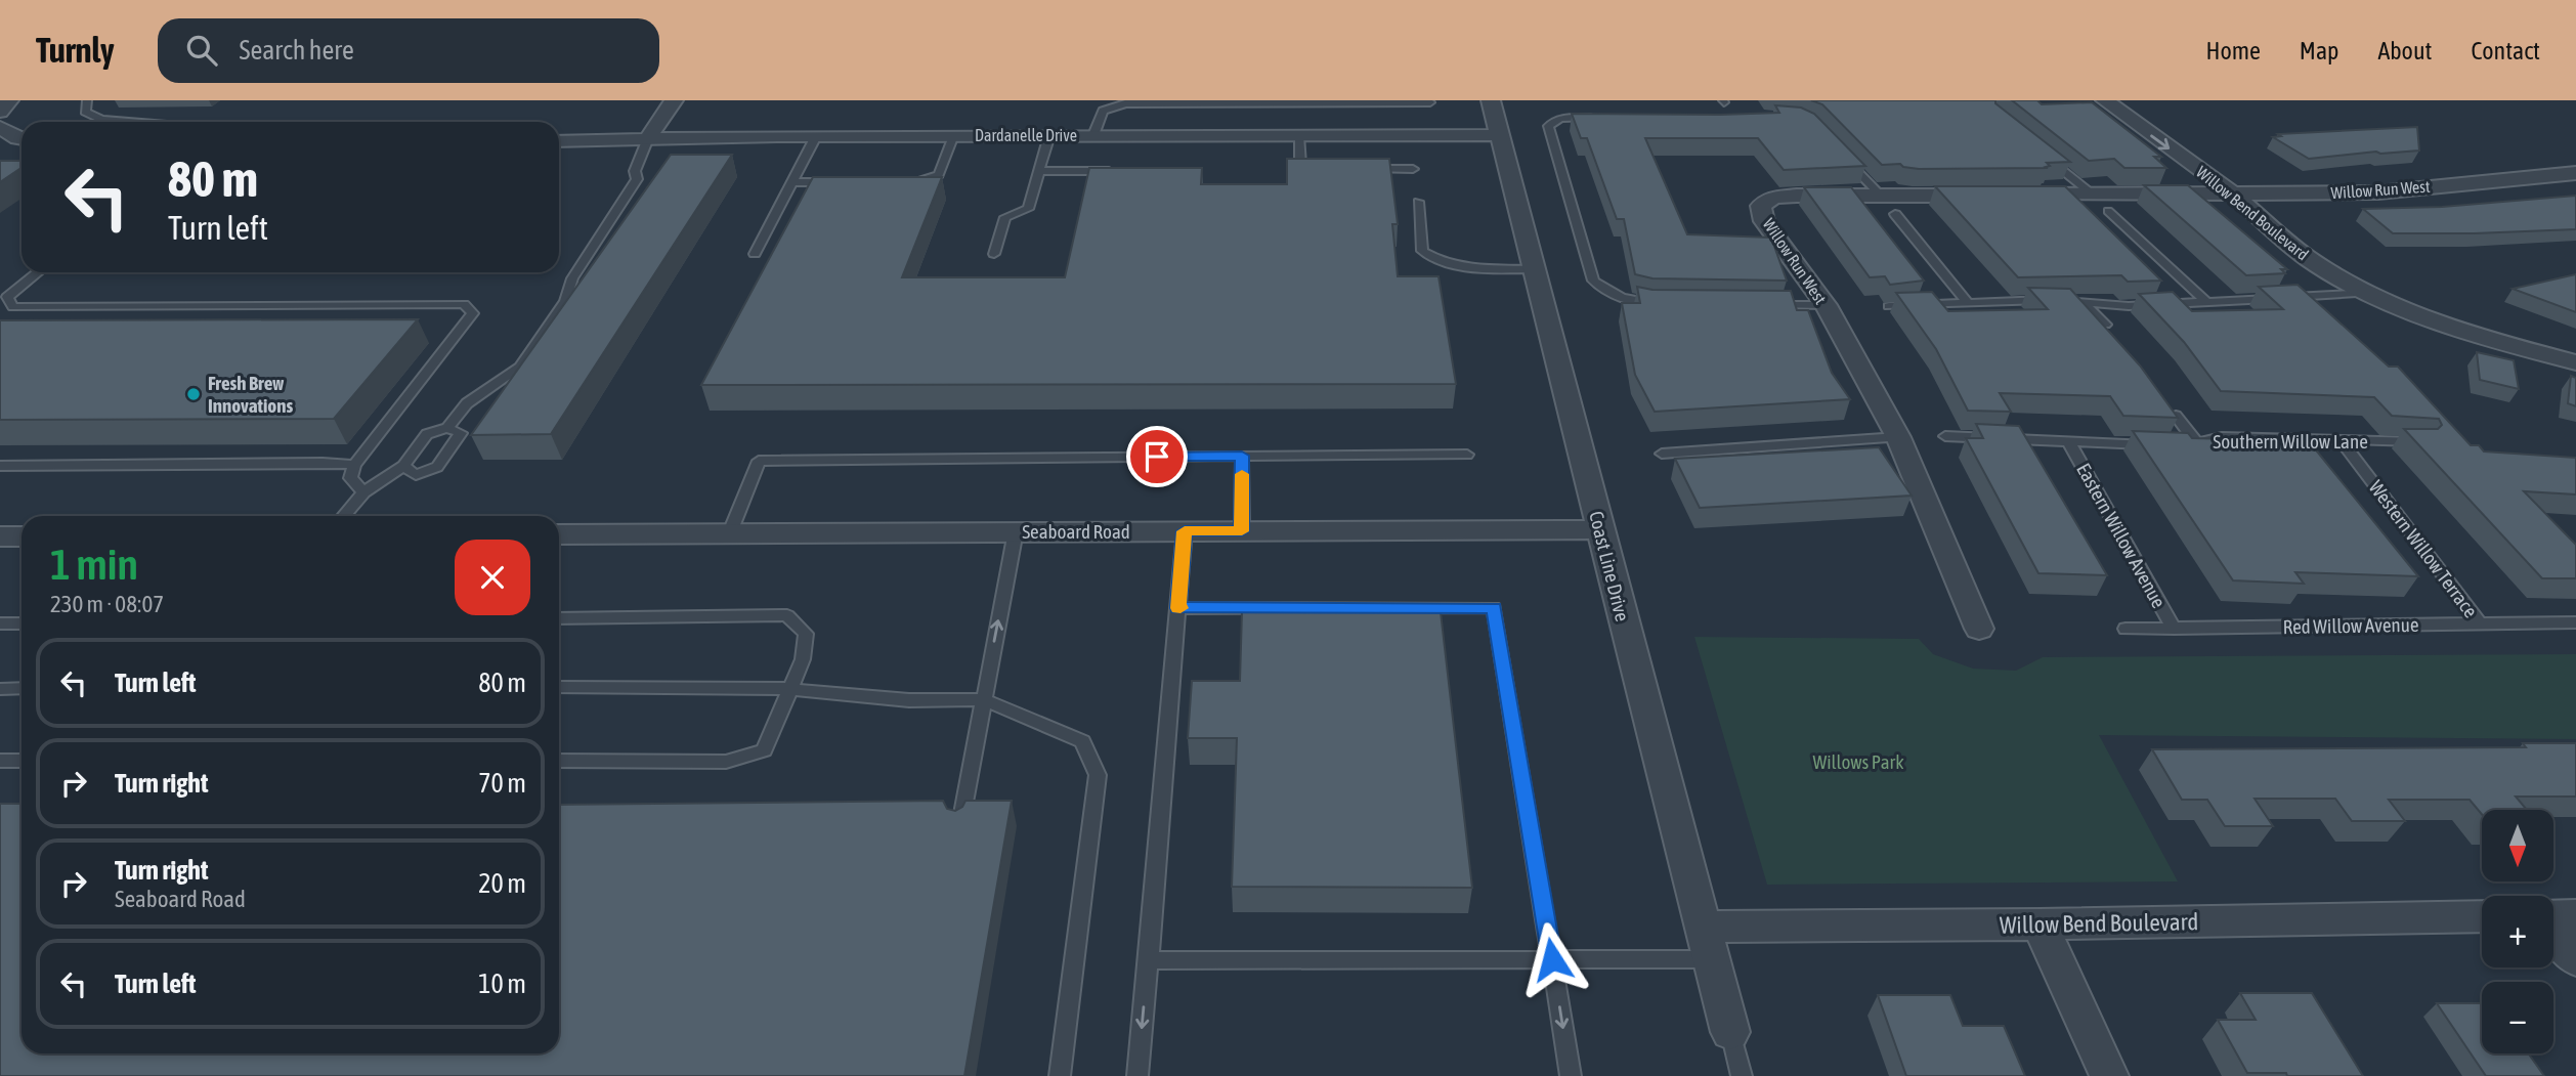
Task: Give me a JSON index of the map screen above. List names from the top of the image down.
{
  "streets": {
    "street": [
      "Dardanelle Drive",
      "Willow Run West",
      "Willow Bend Boulevard",
      "Seaboard Road",
      "Coast Line Drive"
    ],
    "lane": [
      "Southern Willow Lane",
      "Eastern Willow Avenue",
      "Western Willow Terrace",
      "Red Willow Avenue"
    ]
  },
  "crossings": [
    ["Dardanelle Drive", "Coast Line Drive"],
    ["Willow Run West", "Willow Bend Boulevard"],
    ["Willow Bend Boulevard", "Coast Line Drive"],
    ["Southern Willow Lane", "Western Willow Terrace"],
    ["Seaboard Road", "Coast Line Drive"],
    ["Eastern Willow Avenue", "Red Willow Avenue"],
    ["Western Willow Terrace", "Red Willow Avenue"]
  ],
  "parks": ["Willows Park"],
  "places": ["Fresh Brew Innovations"],
  "north": "bottom",
  "page": {
    "header": "Turnly",
    "search": "Search here",
    "nav": [
      "Home",
      "Map",
      "About",
      "Contact"
    ],
    "turn": ["80 m", "Turn left"],
    "heading": ["1 min", "230 m · 08:07"],
    "list": [
      {
        "name": "Turn left",
        "value": "80 m"
      },
      {
        "name": "Turn right",
        "value": "70 m"
      },
      {
        "name": "Turn right",
        "note": "Seaboard Road",
        "value": "20 m"
      },
      {
        "name": "Turn left",
        "value": "10 m"
      }
    ],
    "map_buttons": ["+", "−"]
  }
}
